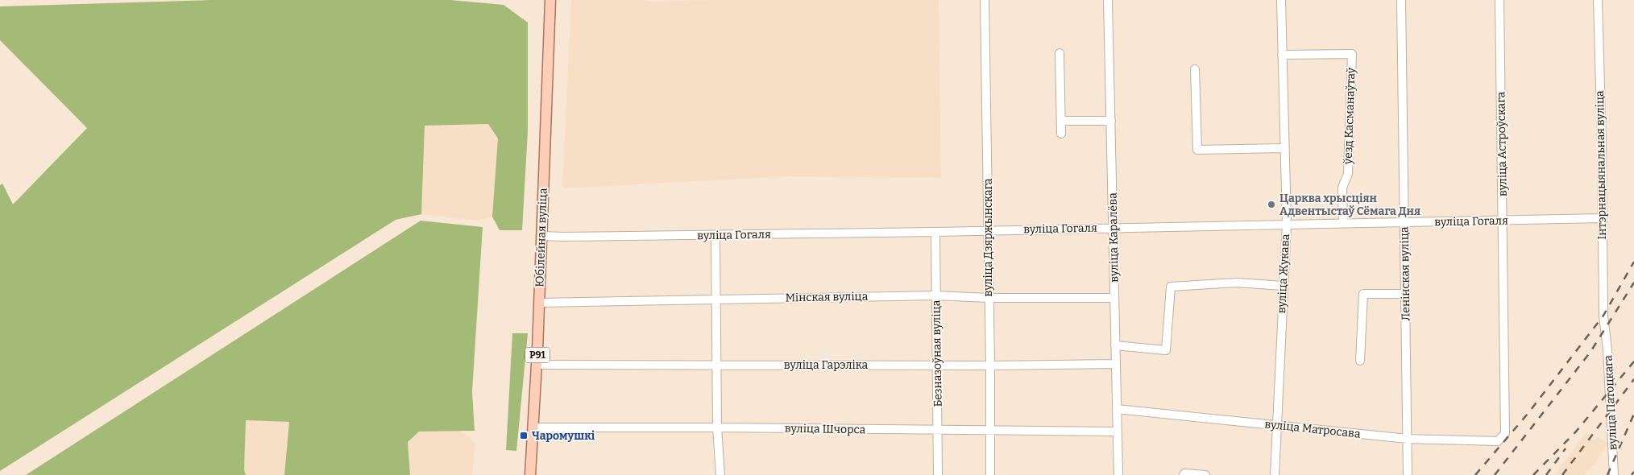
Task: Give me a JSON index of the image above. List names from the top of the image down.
{
  "streets": {
    "main road": ["Юбілейная вуліца", "Р91"],
    "street": [
      "ўезд Касманаўтаў",
      "вуліца Астроўскага",
      "Інтэрнацыянальная вуліца",
      "вуліца Гогаля",
      "вуліца Дзяржынскага",
      "вуліца Каралёва",
      "вуліца Жукава",
      "Ленінская вуліца",
      "Мінская вуліца",
      "Безназоўная вуліца",
      "вуліца Гарэліка",
      "вуліца Патоцкага",
      "вуліца Шчорса",
      "вуліца Матросава"
    ]
  },
  "crossings": [
    ["ўезд Касманаўтаў", "вуліца Гогаля"],
    ["ўезд Касманаўтаў", "вуліца Жукава"],
    ["вуліца Астроўскага", "вуліца Гогаля"],
    ["вуліца Астроўскага", "вуліца Матросава"],
    ["Інтэрнацыянальная вуліца", "вуліца Гогаля"],
    ["Інтэрнацыянальная вуліца", "вуліца Патоцкага"],
    ["вуліца Гогаля", "Юбілейная вуліца"],
    ["вуліца Гогаля", "вуліца Дзяржынскага"],
    ["вуліца Гогаля", "вуліца Каралёва"],
    ["вуліца Гогаля", "вуліца Жукава"],
    ["вуліца Гогаля", "Ленінская вуліца"],
    ["вуліца Гогаля", "Безназоўная вуліца"],
    ["Юбілейная вуліца", "Мінская вуліца"],
    ["Юбілейная вуліца", "вуліца Гарэліка"],
    ["Юбілейная вуліца", "вуліца Шчорса"],
    ["вуліца Дзяржынскага", "Мінская вуліца"],
    ["вуліца Дзяржынскага", "вуліца Гарэліка"],
    ["вуліца Дзяржынскага", "вуліца Шчорса"],
    ["вуліца Каралёва", "Мінская вуліца"],
    ["вуліца Каралёва", "вуліца Гарэліка"],
    ["вуліца Каралёва", "вуліца Шчорса"],
    ["вуліца Каралёва", "вуліца Матросава"],
    ["вуліца Жукава", "вуліца Матросава"],
    ["Ленінская вуліца", "вуліца Матросава"],
    ["Мінская вуліца", "Безназоўная вуліца"],
    ["Безназоўная вуліца", "вуліца Гарэліка"],
    ["Безназоўная вуліца", "вуліца Шчорса"]
  ],
  "places": {
    "other": ["Царква хрысціян Адвентыстаў Сёмага Дня"],
    "transit": ["Чаромушкі"]
  }
}
